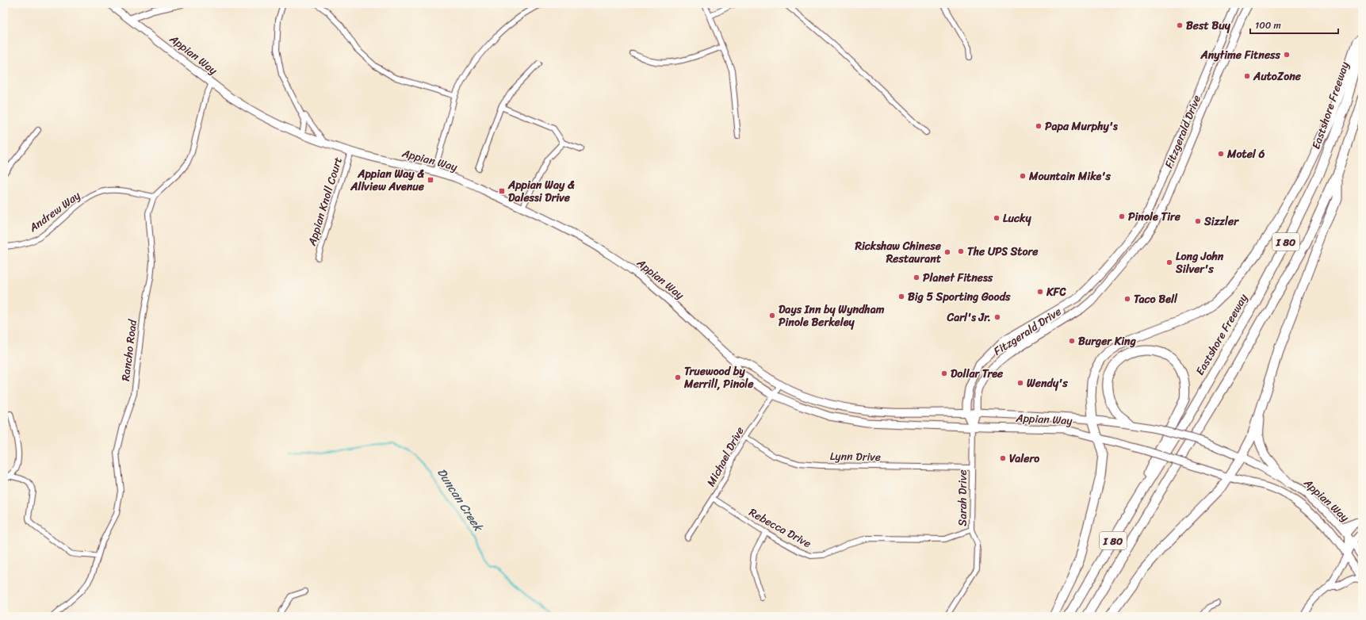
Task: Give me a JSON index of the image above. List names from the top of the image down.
{
  "streets": {
    "highway": ["Eastshore Freeway", "I 80"],
    "main road": ["Appian Way", "Fitzgerald Drive"],
    "street": [
      "Appian Knoll Court",
      "Andrew Way",
      "Rancho Road",
      "Michael Drive",
      "Lynn Drive",
      "Sarah Drive",
      "Rebecca Drive"
    ]
  },
  "crossings": [
    ["Appian Way", "Fitzgerald Drive"],
    ["Appian Way", "Appian Knoll Court"],
    ["Appian Way", "Rancho Road"],
    ["Appian Way", "Michael Drive"],
    ["Appian Way", "Sarah Drive"],
    ["Fitzgerald Drive", "Sarah Drive"],
    ["Andrew Way", "Rancho Road"],
    ["Michael Drive", "Lynn Drive"],
    ["Michael Drive", "Rebecca Drive"],
    ["Lynn Drive", "Sarah Drive"],
    ["Sarah Drive", "Rebecca Drive"]
  ],
  "water": ["Duncan Creek"],
  "places": {
    "other": [
      "Best Buy",
      "Anytime Fitness",
      "AutoZone",
      "Papa Murphy's",
      "Motel 6",
      "Mountain Mike's",
      "Pinole Tire",
      "Lucky",
      "Sizzler",
      "The UPS Store",
      "Rickshaw Chinese Restaurant",
      "Long John Silver's",
      "Planet Fitness",
      "KFC",
      "Big 5 Sporting Goods",
      "Taco Bell",
      "Days Inn by Wyndham Pinole Berkeley",
      "Carl's Jr.",
      "Burger King",
      "Dollar Tree",
      "Truewood by Merrill, Pinole",
      "Wendy's",
      "Valero"
    ],
    "transit": ["Appian Way & Allview Avenue", "Appian Way & Dalessi Drive"]
  },
  "scale_bar": "100 m"
}
